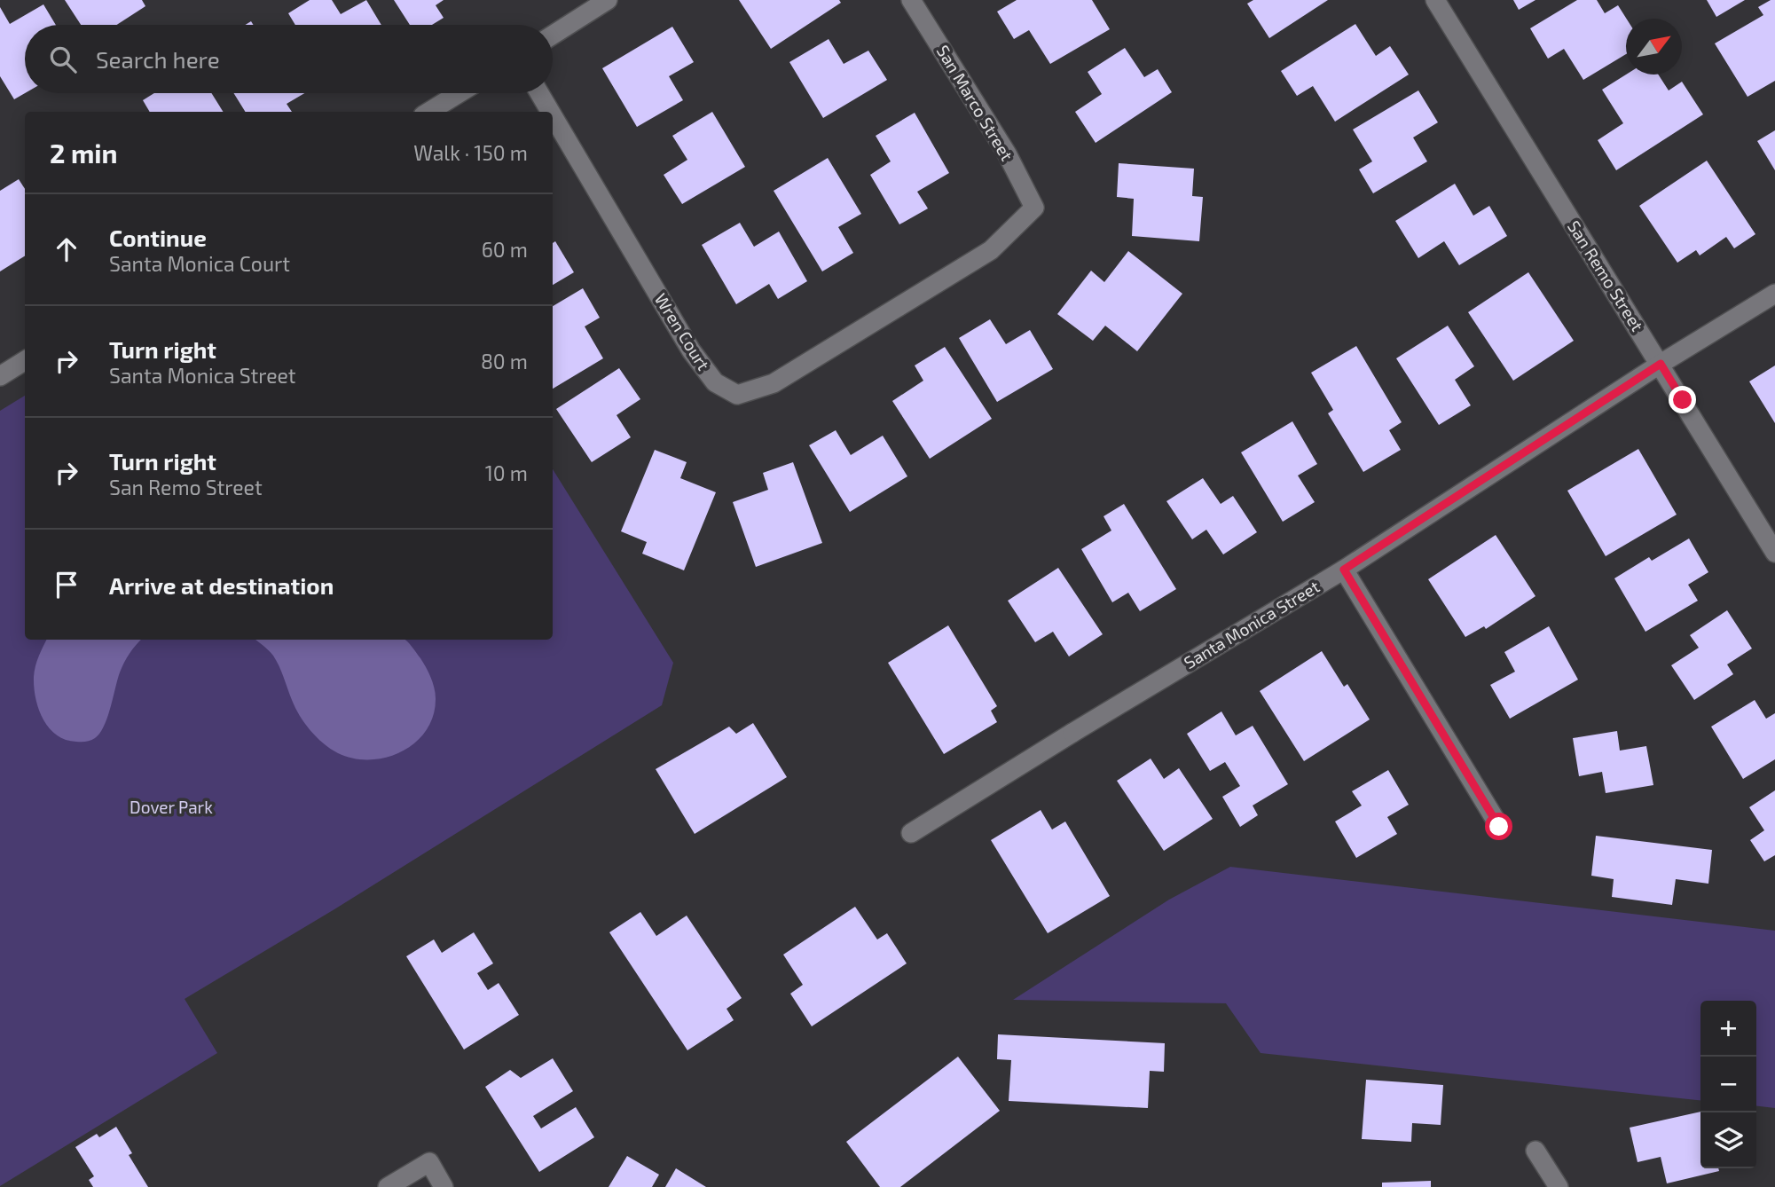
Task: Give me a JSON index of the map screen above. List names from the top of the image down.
{
  "streets": {
    "street": [
      "San Marco Street",
      "San Remo Street",
      "Wren Court",
      "Santa Monica Street"
    ]
  },
  "crossings": [
    ["San Marco Street", "Wren Court"],
    ["San Remo Street", "Santa Monica Street"]
  ],
  "parks": ["Dover Park"],
  "north": "top right",
  "page": {
    "search": "Search here",
    "heading": ["2 min", "Walk · 150 m"],
    "list": [
      ["Continue", "Santa Monica Court", "60 m"],
      ["Turn right", "Santa Monica Street", "80 m"],
      ["Turn right", "San Remo Street", "10 m"],
      "Arrive at destination"
    ],
    "map_buttons": ["+", "−"]
  }
}
